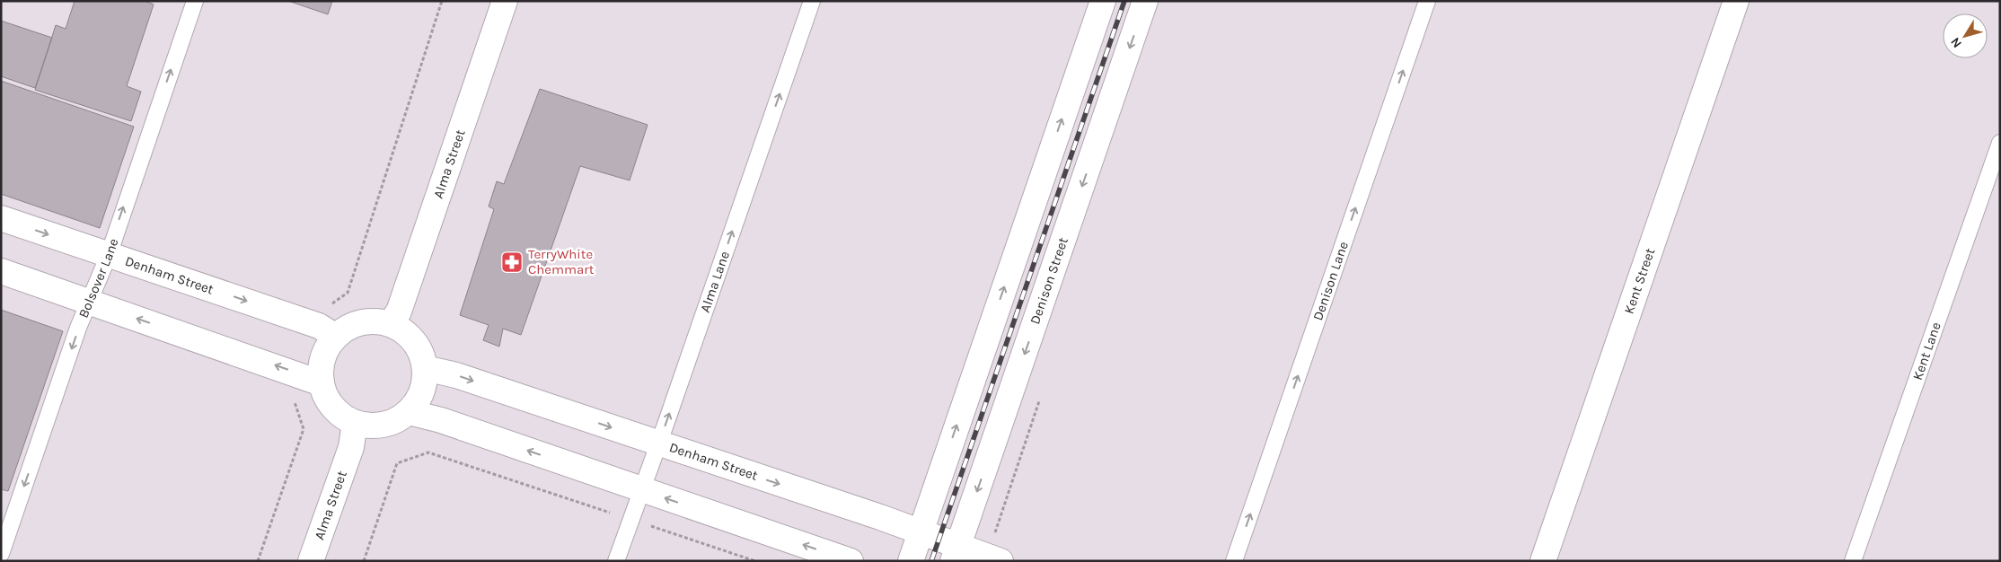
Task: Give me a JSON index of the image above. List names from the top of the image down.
{
  "streets": {
    "street": [
      "Alma Street",
      "Denham Street",
      "Denison Street",
      "Kent Street"
    ],
    "lane": [
      "Bolsover Lane",
      "Alma Lane",
      "Denison Lane",
      "Kent Lane"
    ]
  },
  "crossings": [
    ["Alma Street", "Denham Street"],
    ["Denham Street", "Bolsover Lane"],
    ["Denham Street", "Alma Lane"],
    ["Denham Street", "Denison Street"]
  ],
  "one_way": ["Alma Lane", "Denison Lane"],
  "places": {
    "pharmacy": ["TerryWhite Chemmart"]
  },
  "north": "bottom left"
}
